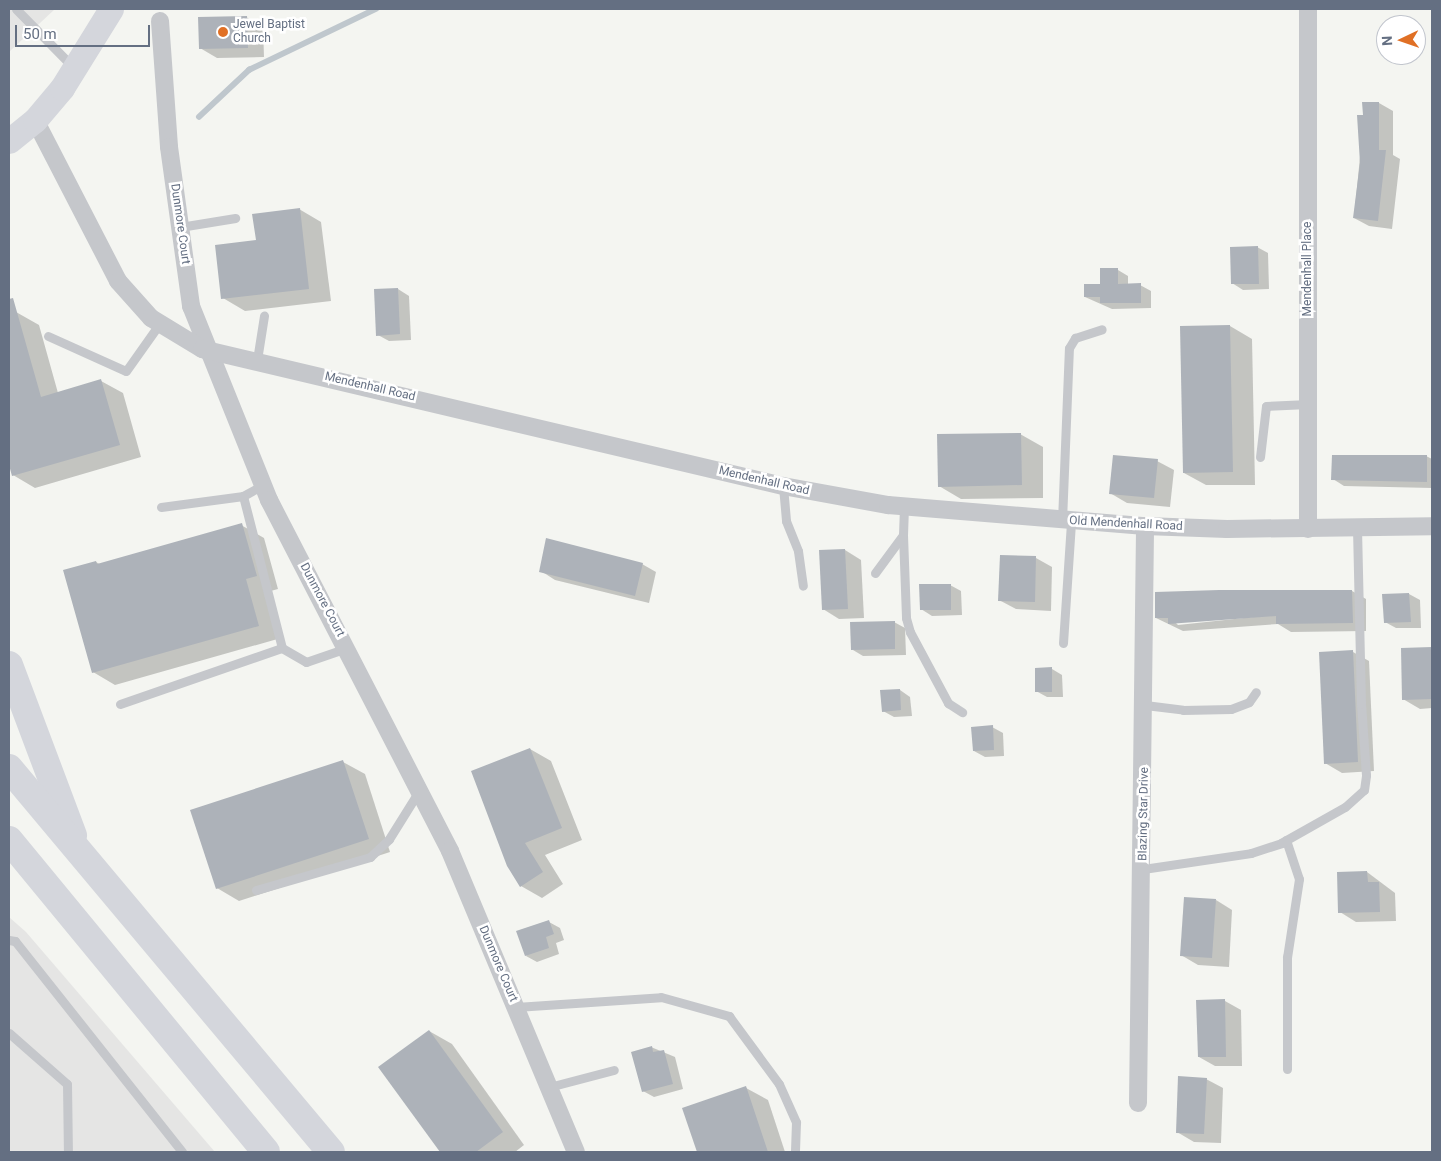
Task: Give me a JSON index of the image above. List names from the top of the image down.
{
  "streets": {
    "street": [
      "Dunmore Court",
      "Mendenhall Place",
      "Mendenhall Road",
      "Old Mendenhall Road",
      "Blazing Star Drive"
    ]
  },
  "crossings": [
    ["Dunmore Court", "Mendenhall Road"],
    ["Mendenhall Place", "Old Mendenhall Road"],
    ["Mendenhall Road", "Old Mendenhall Road"],
    ["Old Mendenhall Road", "Blazing Star Drive"]
  ],
  "places": ["Jewel Baptist Church"],
  "scale_bar": "50 m",
  "north": "left"
}
